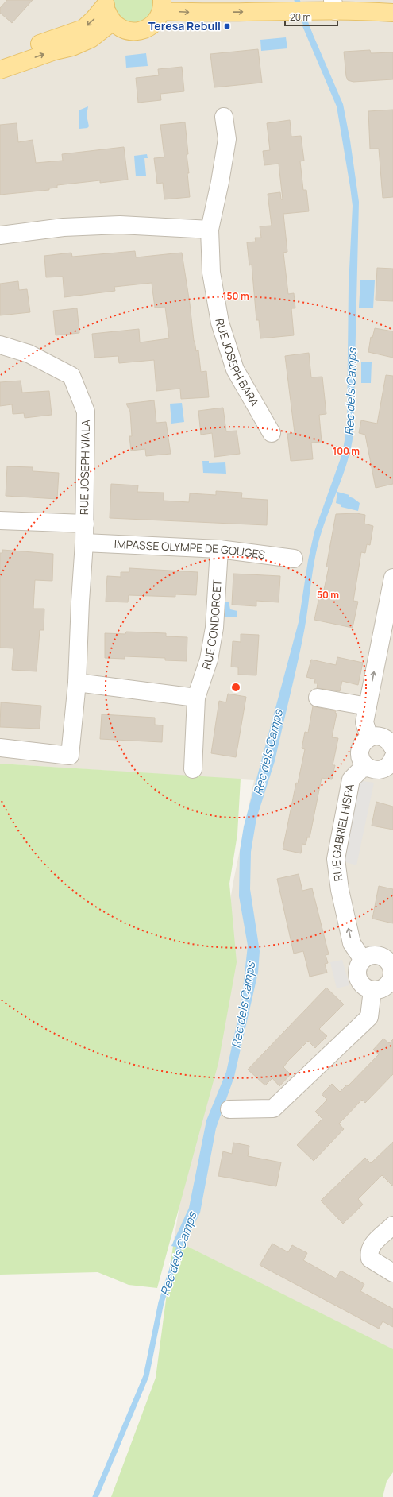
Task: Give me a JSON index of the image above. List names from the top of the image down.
{
  "streets": {
    "street": [
      "RUE JOSEPH BARA",
      "RUE JOSEPH VIALA",
      "IMPASSE OLYMPE DE GOUGES",
      "RUE CONDORCET",
      "RUE GABRIEL HISPA"
    ]
  },
  "crossings": [
    ["RUE JOSEPH VIALA", "IMPASSE OLYMPE DE GOUGES"],
    ["IMPASSE OLYMPE DE GOUGES", "RUE CONDORCET"]
  ],
  "one_way": ["RUE GABRIEL HISPA"],
  "water": ["Rec dels Camps"],
  "places": {
    "transit": ["Teresa Rebull"]
  },
  "scale_bar": "20 m",
  "rings": ["150 m", "100 m", "50 m"]
}
